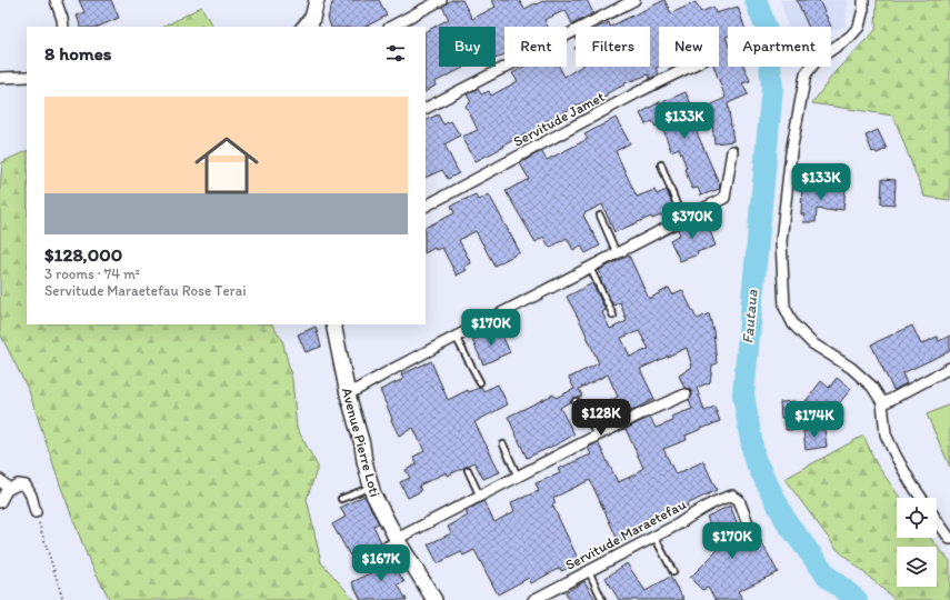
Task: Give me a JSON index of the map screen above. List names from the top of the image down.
{
  "streets": {
    "main road": ["Avenue Pierre Loti"],
    "street": ["Servitude Jamet", "Servitude Maraetefau"]
  },
  "water": ["Fautaua"],
  "page": {
    "chip": [
      "Buy",
      "Rent",
      "Filters",
      "New",
      "Apartment"
    ],
    "heading": "8 homes",
    "list": [
      {
        "name": "$128,000",
        "note": "3 rooms · 74 m² · Servitude Maraetefau Rose Terai"
      }
    ],
    "price": [
      "$133K",
      "$133K",
      "$370K",
      "$170K",
      "$128K",
      "$174K",
      "$170K",
      "$167K"
    ]
  }
}
